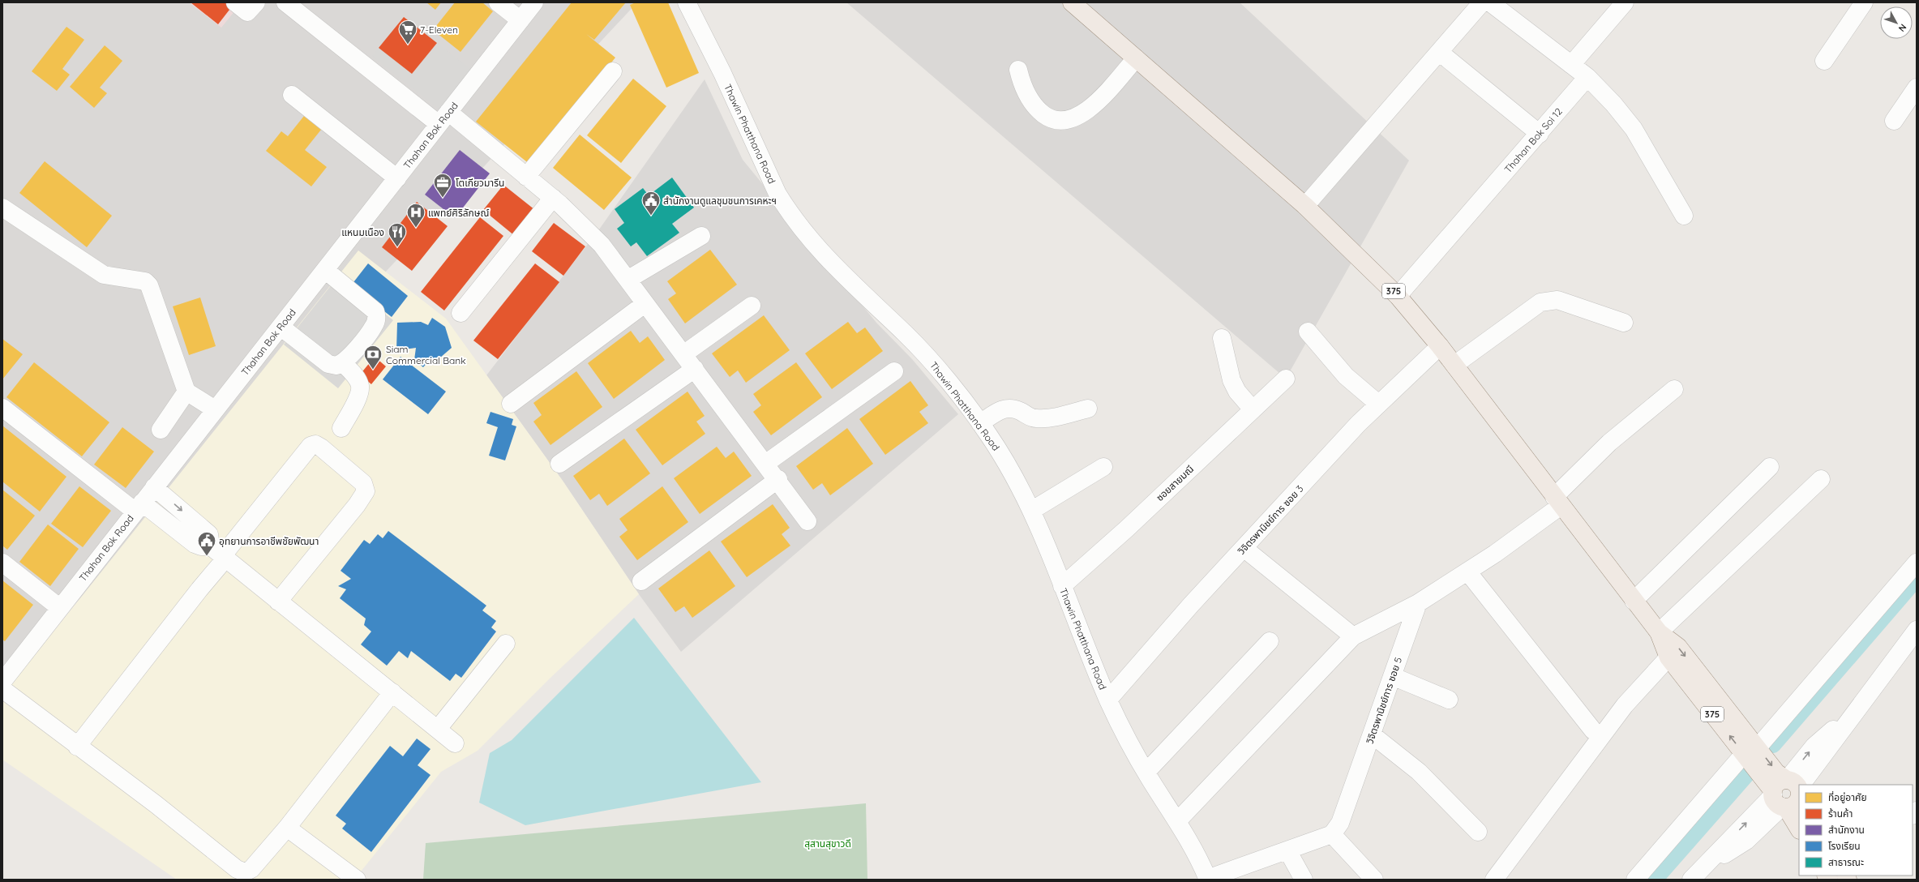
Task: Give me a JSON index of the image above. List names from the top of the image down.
{
  "streets": {
    "main road": ["375"],
    "street": [
      "Thawin Phatthana Road",
      "Thahan Bok Road",
      "Thahan Bok Soi 12",
      "ซอยสายมณี",
      "วิจิตรพานิชย์การ ซอย 3",
      "วิจิตรพานิชย์การ ซอย 5"
    ]
  },
  "crossings": [
    ["Thawin Phatthana Road", "ซอยสายมณี"],
    ["Thawin Phatthana Road", "วิจิตรพานิชย์การ ซอย 3"],
    ["Thahan Bok Soi 12", "375"],
    ["375", "วิจิตรพานิชย์การ ซอย 3"]
  ],
  "parks": ["สุสานสุขาวดี"],
  "places": {
    "supermarket": ["7-Eleven"],
    "office": ["โตเกียวมารีน"],
    "public building": ["สำนักงานดูแลชุมชนการเคหะฯ", "อุทยานการอาชีพชัยพัฒนา"],
    "hospital": ["แพทย์ศิริลักษณ์"],
    "restaurant": ["แหนมเนือง"],
    "bank": ["Siam Commercial Bank"]
  },
  "legend": [
    "ที่อยู่อาศัย",
    "ร้านค้า",
    "สำนักงาน",
    "โรงเรียน",
    "สาธารณะ"
  ],
  "north": "bottom right"
}
